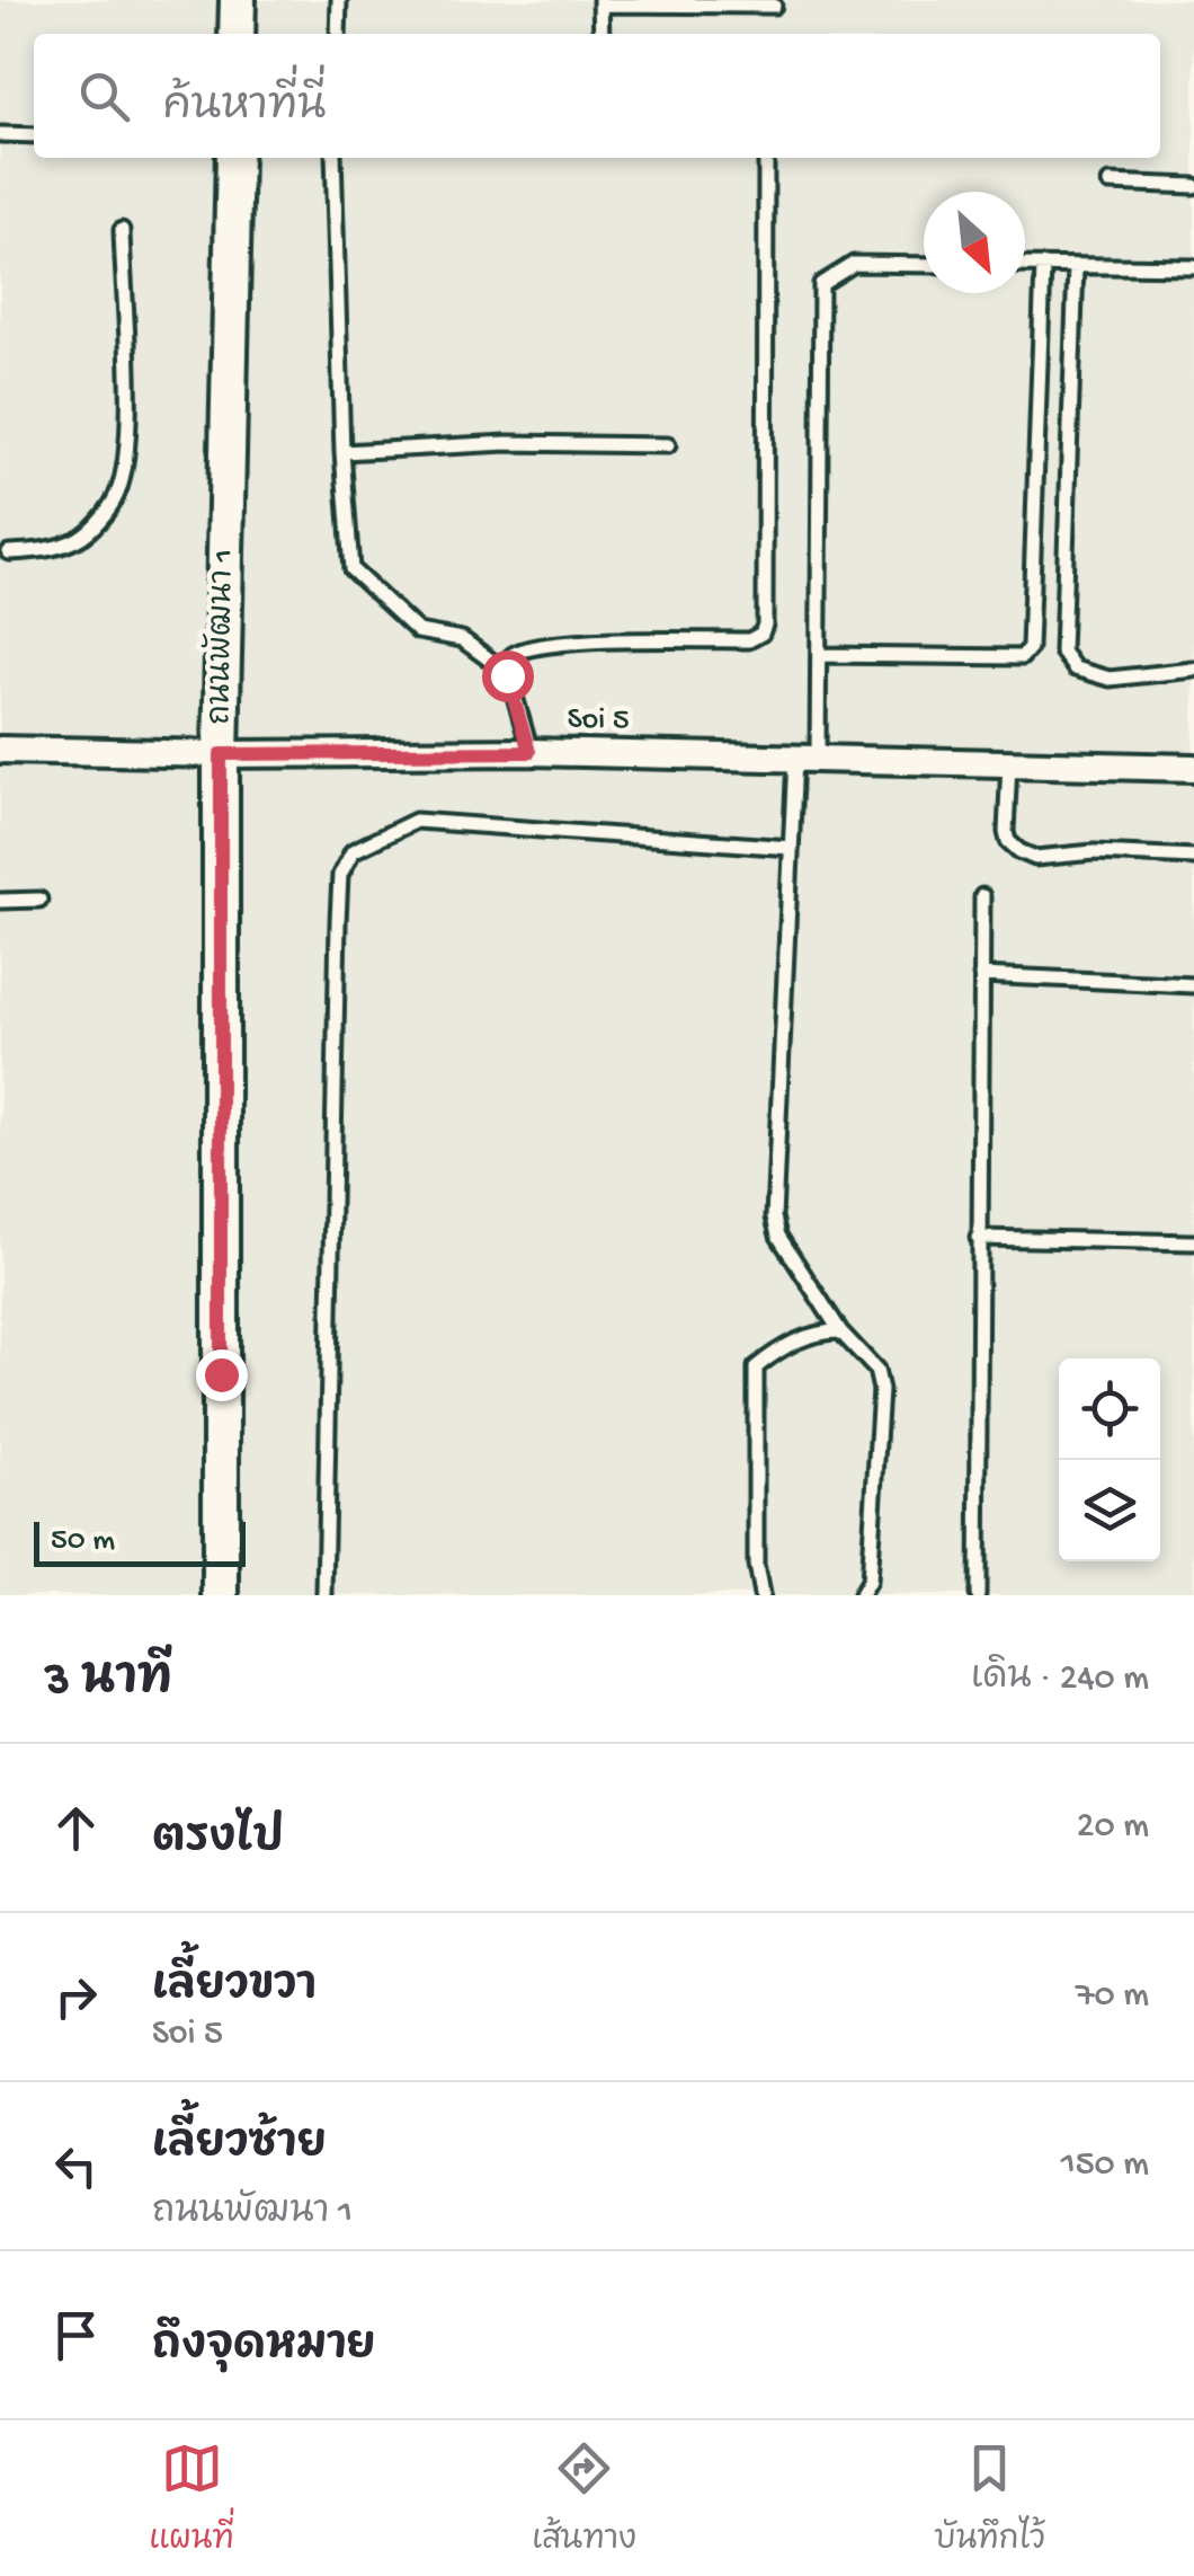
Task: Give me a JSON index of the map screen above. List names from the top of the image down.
{
  "streets": {
    "main road": ["ถนนพัฒนา 1"],
    "street": ["Soi 5"]
  },
  "crossings": [
    ["ถนนพัฒนา 1", "Soi 5"]
  ],
  "scale_bar": "50 m",
  "north": "bottom right",
  "page": {
    "search": "ค้นหาที่นี่",
    "scale": "50 m",
    "heading": ["3 นาที", "เดิน · 240 m"],
    "list": [
      ["ตรงไป", "20 m"],
      ["เลี้ยวขวา", "Soi 5", "70 m"],
      ["เลี้ยวซ้าย", "ถนนพัฒนา 1", "150 m"],
      "ถึงจุดหมาย"
    ],
    "nav": ["แผนที่", "เส้นทาง", "บันทึกไว้"]
  }
}
